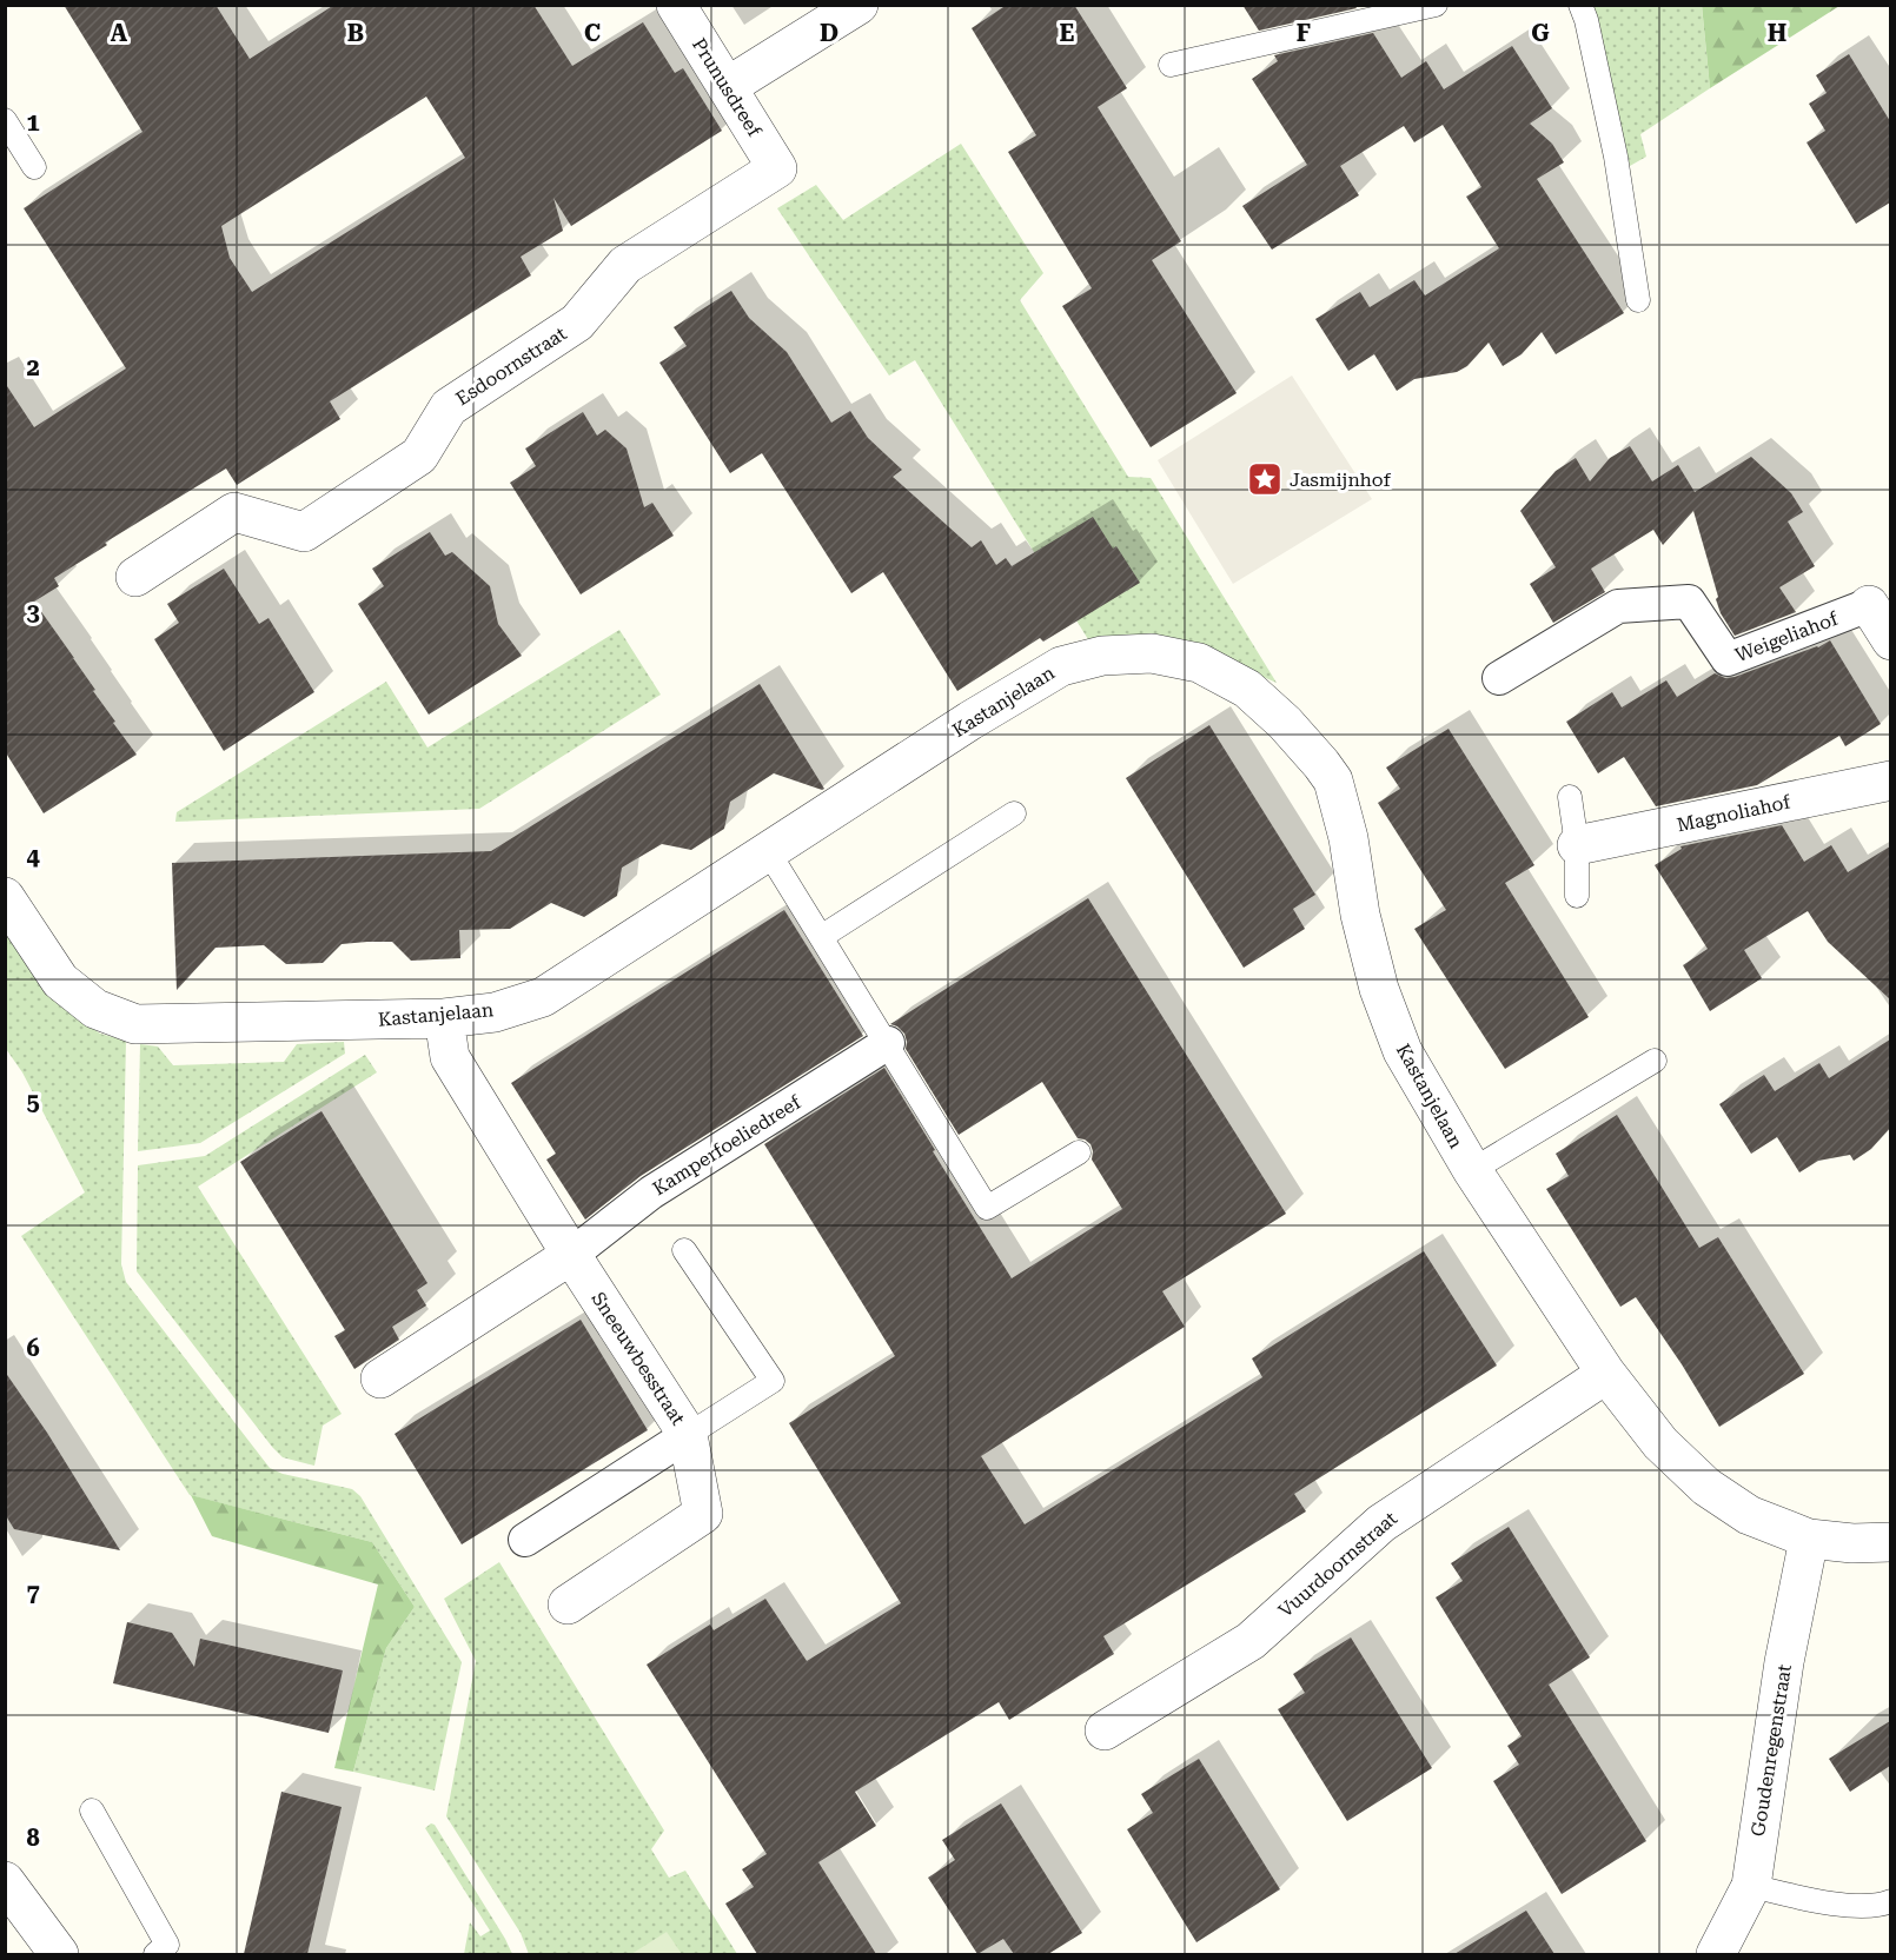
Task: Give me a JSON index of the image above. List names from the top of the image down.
{
  "streets": {
    "street": [
      "Prunusdreef",
      "Esdoornstraat",
      "Weigeliahof",
      "Kastanjelaan",
      "Magnoliahof",
      "Kamperfoeliedreef",
      "Sneeuwbesstraat",
      "Vuurdoornstraat",
      "Goudenregenstraat"
    ]
  },
  "crossings": [
    ["Prunusdreef", "Esdoornstraat"],
    ["Kastanjelaan", "Sneeuwbesstraat"],
    ["Kastanjelaan", "Vuurdoornstraat"],
    ["Kastanjelaan", "Goudenregenstraat"],
    ["Kamperfoeliedreef", "Sneeuwbesstraat"]
  ],
  "places": {
    "place": ["Jasmijnhof"]
  },
  "grid": {
    "columns": [
      "A",
      "B",
      "C",
      "D",
      "E",
      "F",
      "G",
      "H"
    ],
    "rows": [
      "1",
      "2",
      "3",
      "4",
      "5",
      "6",
      "7",
      "8"
    ]
  }
}
